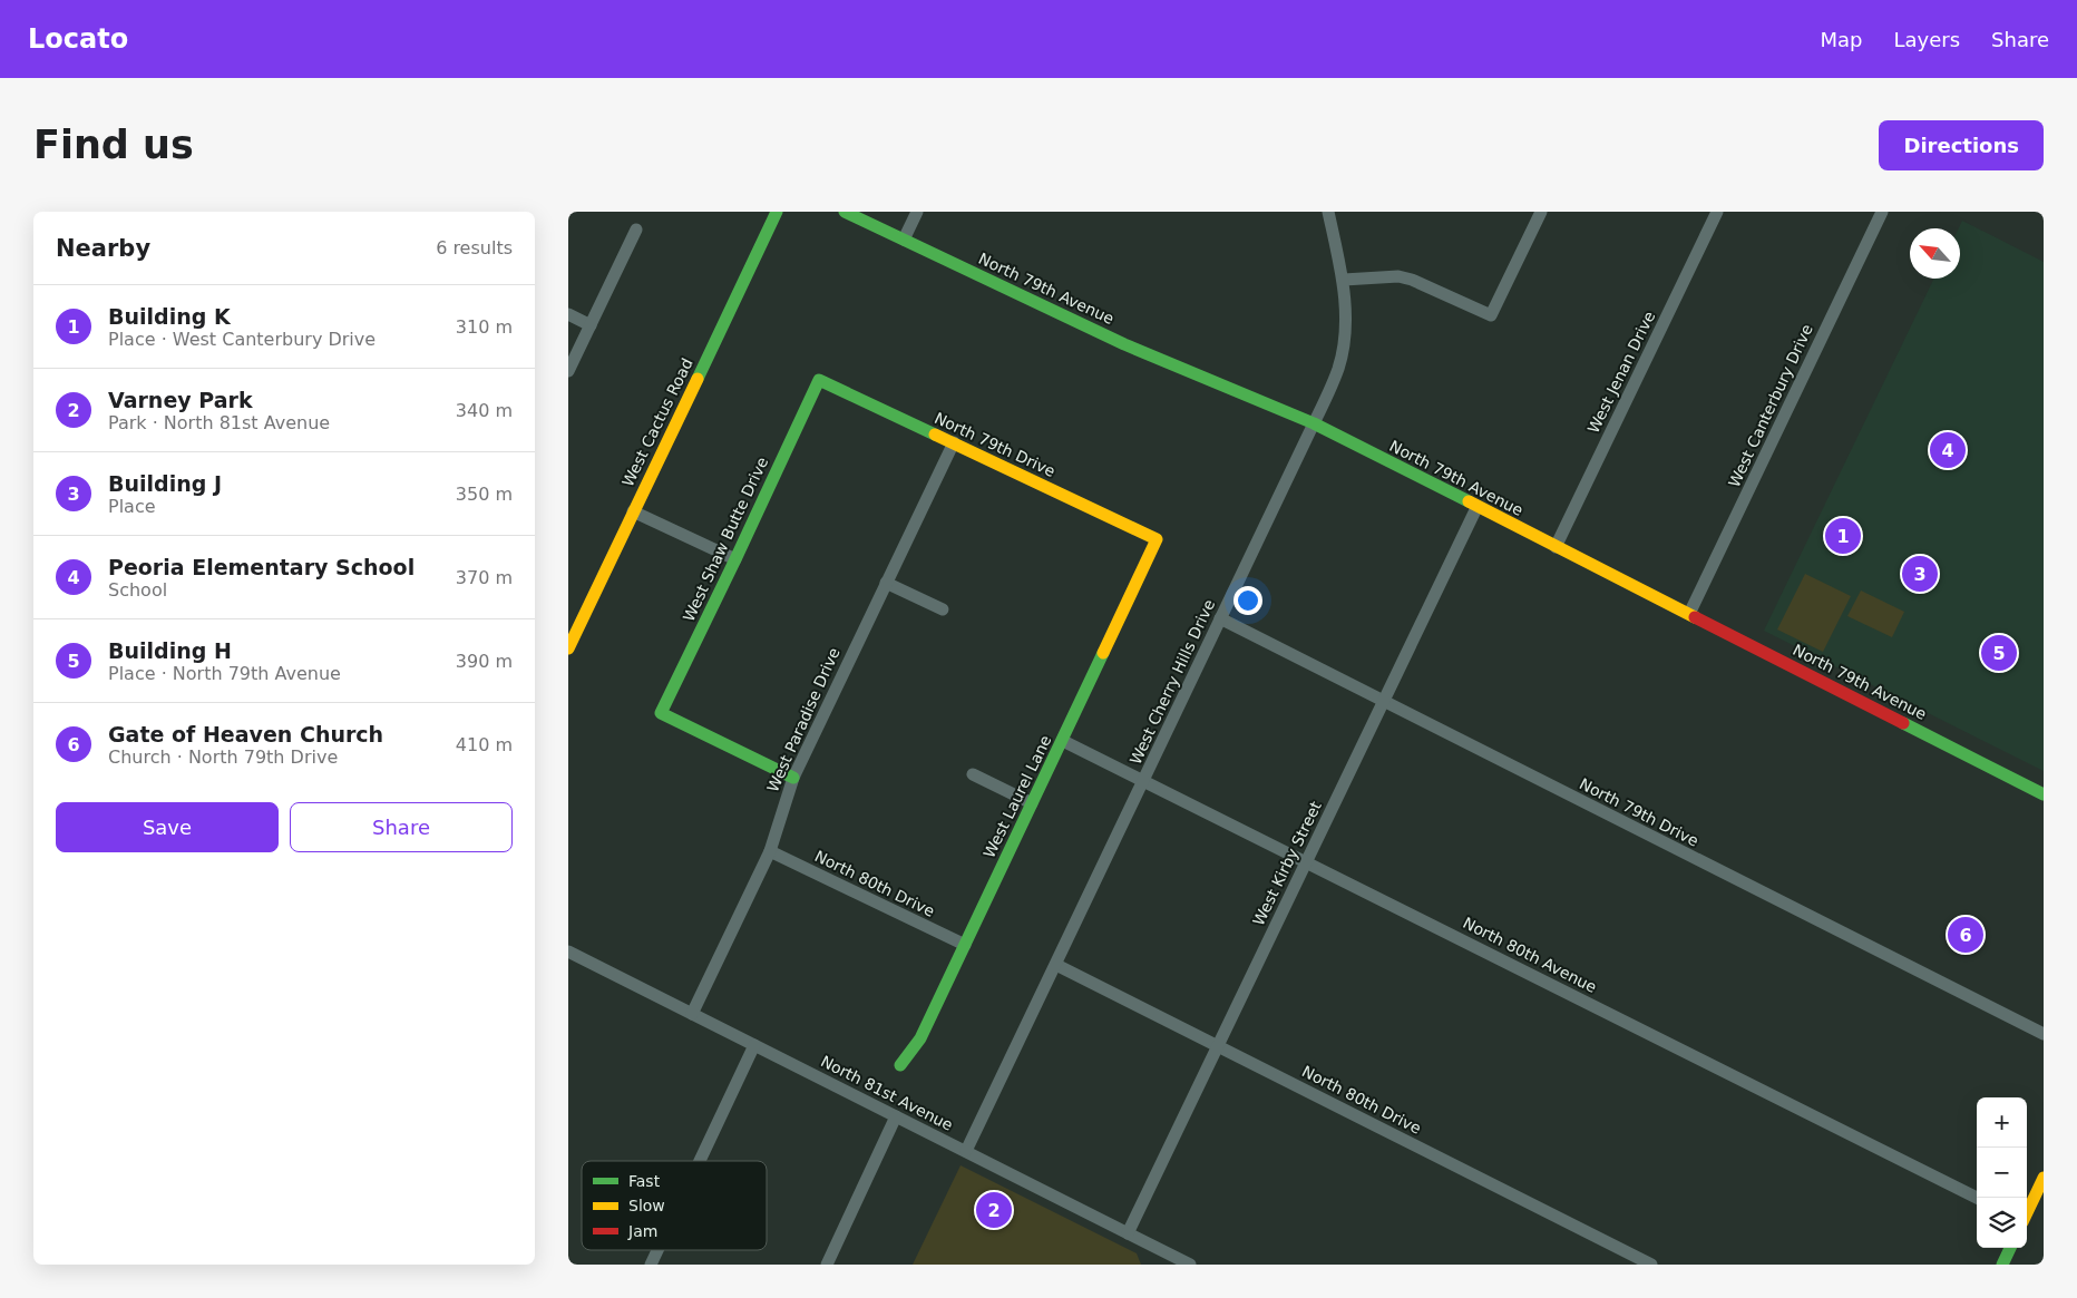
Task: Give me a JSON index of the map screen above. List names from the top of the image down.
{
  "streets": {
    "street": [
      "North 79th Avenue",
      "West Jenan Drive",
      "West Canterbury Drive",
      "West Cactus Road",
      "North 79th Drive",
      "West Shaw Butte Drive",
      "West Cherry Hills Drive",
      "West Paradise Drive",
      "West Laurel Lane",
      "West Kirby Street",
      "North 80th Drive",
      "North 80th Avenue",
      "North 81st Avenue"
    ]
  },
  "crossings": [
    ["North 79th Avenue", "West Jenan Drive"],
    ["North 79th Avenue", "West Canterbury Drive"],
    ["North 79th Avenue", "West Cherry Hills Drive"],
    ["North 79th Avenue", "West Kirby Street"],
    ["North 79th Drive", "West Shaw Butte Drive"],
    ["North 79th Drive", "West Cherry Hills Drive"],
    ["North 79th Drive", "West Paradise Drive"],
    ["North 79th Drive", "West Laurel Lane"],
    ["North 79th Drive", "West Kirby Street"],
    ["West Shaw Butte Drive", "West Paradise Drive"],
    ["West Cherry Hills Drive", "North 80th Drive"],
    ["West Cherry Hills Drive", "North 80th Avenue"],
    ["West Cherry Hills Drive", "North 81st Avenue"],
    ["West Paradise Drive", "North 80th Drive"],
    ["West Paradise Drive", "North 81st Avenue"],
    ["West Laurel Lane", "North 80th Drive"],
    ["West Laurel Lane", "North 80th Avenue"],
    ["West Kirby Street", "North 80th Drive"],
    ["West Kirby Street", "North 80th Avenue"],
    ["West Kirby Street", "North 81st Avenue"]
  ],
  "legend": ["Fast", "Slow", "Jam"],
  "north": "top left",
  "page": {
    "header": "Locato",
    "nav": ["Map", "Layers", "Share"],
    "buttons": [
      "Directions",
      ["Save", "Share"]
    ],
    "title": "Find us",
    "heading": ["Nearby", "6 results"],
    "list": [
      {
        "mark": "1",
        "name": "Building K",
        "note": "Place · West Canterbury Drive",
        "value": "310 m"
      },
      {
        "mark": "2",
        "name": "Varney Park",
        "note": "Park · North 81st Avenue",
        "value": "340 m"
      },
      {
        "mark": "3",
        "name": "Building J",
        "note": "Place",
        "value": "350 m"
      },
      {
        "mark": "4",
        "name": "Peoria Elementary School",
        "note": "School",
        "value": "370 m"
      },
      {
        "mark": "5",
        "name": "Building H",
        "note": "Place · North 79th Avenue",
        "value": "390 m"
      },
      {
        "mark": "6",
        "name": "Gate of Heaven Church",
        "note": "Church · North 79th Drive",
        "value": "410 m"
      }
    ],
    "pins": [
      "4",
      "1",
      "3",
      "5",
      "6",
      "2"
    ],
    "map_buttons": ["+", "−"]
  }
}
